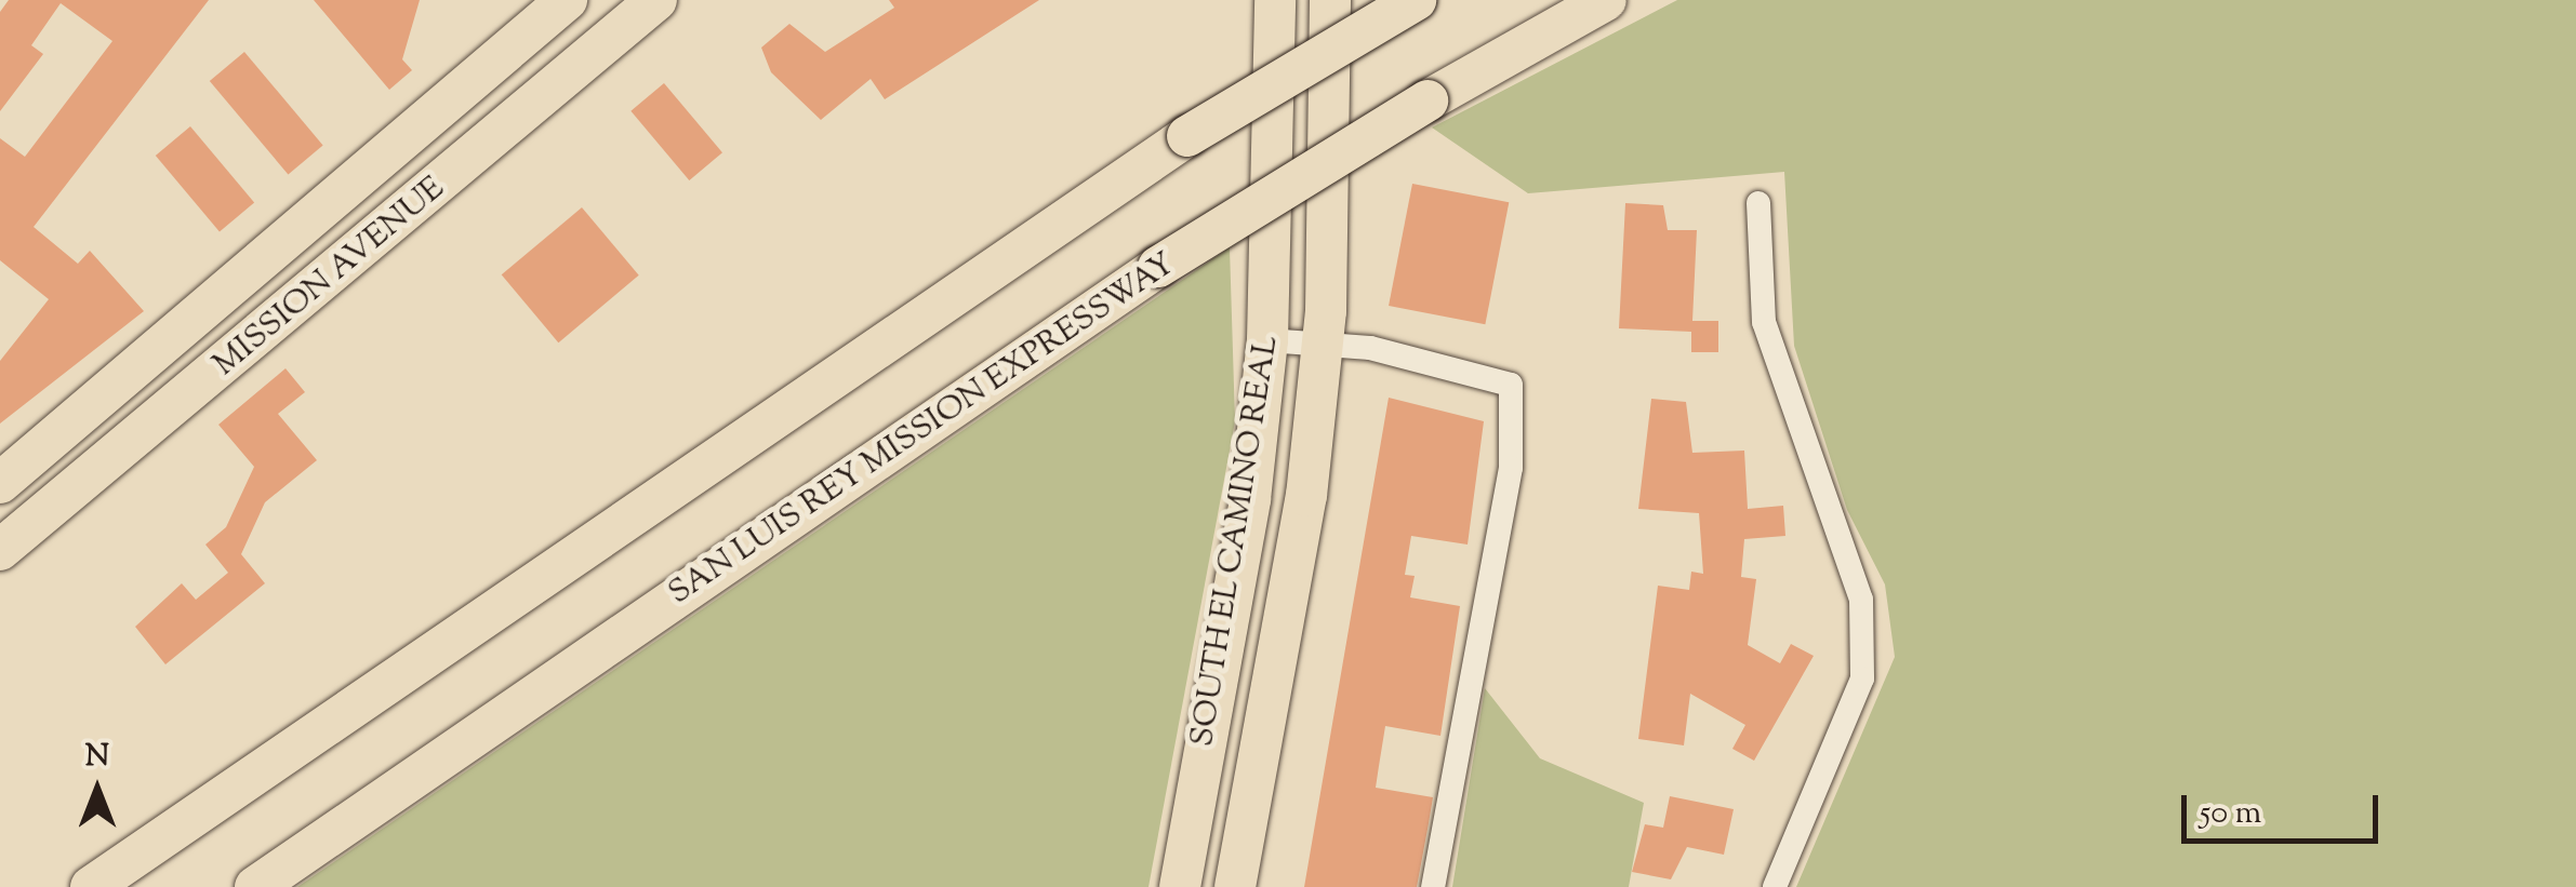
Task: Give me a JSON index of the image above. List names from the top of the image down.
{
  "streets": {
    "main road": ["MISSION AVENUE", "SAN LUIS REY MISSION EXPRESSWAY", "SOUTH EL CAMINO REAL"]
  },
  "scale_bar": "50 m",
  "north": "top"
}
